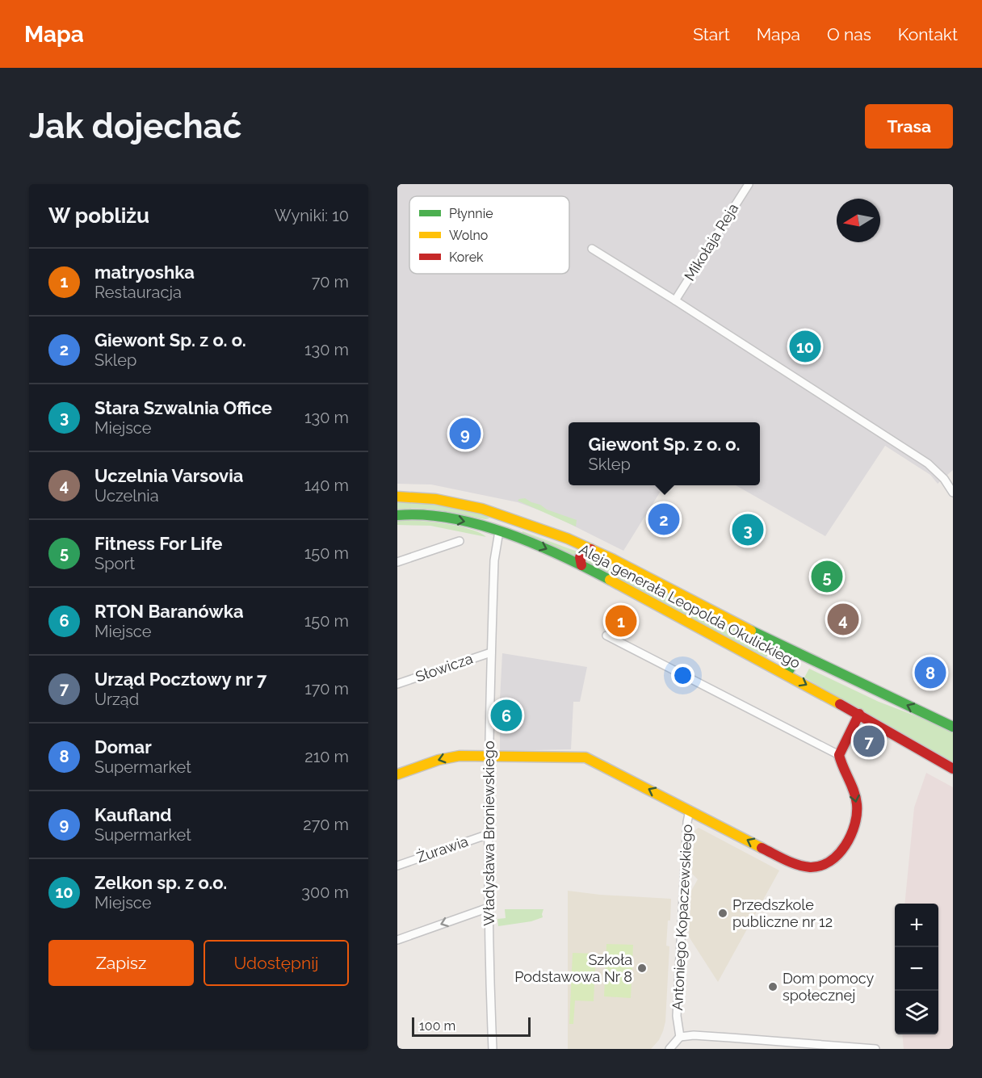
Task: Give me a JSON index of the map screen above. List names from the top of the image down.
{
  "streets": {
    "main road": ["Aleja generała Leopolda Okulickiego"],
    "street": [
      "Mikołaja Reja",
      "Słowicza",
      "Władysława Broniewskiego",
      "Żurawia",
      "Antoniego Kopaczewskiego"
    ]
  },
  "crossings": [
    ["Aleja generała Leopolda Okulickiego", "Władysława Broniewskiego"],
    ["Słowicza", "Władysława Broniewskiego"],
    ["Władysława Broniewskiego", "Żurawia"]
  ],
  "places": ["Przedszkole publiczne nr 12", "Szkoła Podstawowa Nr 8", "Dom pomocy społecznej"],
  "legend": ["Płynnie", "Wolno", "Korek"],
  "scale_bar": "100 m",
  "north": "left",
  "page": {
    "header": "Mapa",
    "nav": [
      "Start",
      "Mapa",
      "O nas",
      "Kontakt"
    ],
    "buttons": [
      "Trasa",
      ["Zapisz", "Udostępnij"]
    ],
    "title": "Jak dojechać",
    "heading": ["W pobliżu", "Wyniki: 10"],
    "list": [
      {
        "mark": "1",
        "name": "matryoshka",
        "note": "Restauracja",
        "value": "70 m"
      },
      {
        "mark": "2",
        "name": "Giewont Sp. z o. o.",
        "note": "Sklep",
        "value": "130 m"
      },
      {
        "mark": "3",
        "name": "Stara Szwalnia Office",
        "note": "Miejsce",
        "value": "130 m"
      },
      {
        "mark": "4",
        "name": "Uczelnia Varsovia",
        "note": "Uczelnia",
        "value": "140 m"
      },
      {
        "mark": "5",
        "name": "Fitness For Life",
        "note": "Sport",
        "value": "150 m"
      },
      {
        "mark": "6",
        "name": "RTON Baranówka",
        "note": "Miejsce",
        "value": "150 m"
      },
      {
        "mark": "7",
        "name": "Urząd Pocztowy nr 7",
        "note": "Urząd",
        "value": "170 m"
      },
      {
        "mark": "8",
        "name": "Domar",
        "note": "Supermarket",
        "value": "210 m"
      },
      {
        "mark": "9",
        "name": "Kaufland",
        "note": "Supermarket",
        "value": "270 m"
      },
      {
        "mark": "10",
        "name": "Zelkon sp. z o.o.",
        "note": "Miejsce",
        "value": "300 m"
      }
    ],
    "pins": [
      "10",
      "9",
      "2",
      "3",
      "5",
      "4",
      "1",
      "8",
      "6",
      "7"
    ],
    "popup": ["Giewont Sp. z o. o.", "Sklep"],
    "map_buttons": ["+", "−"],
    "scale": "100 m"
  }
}
